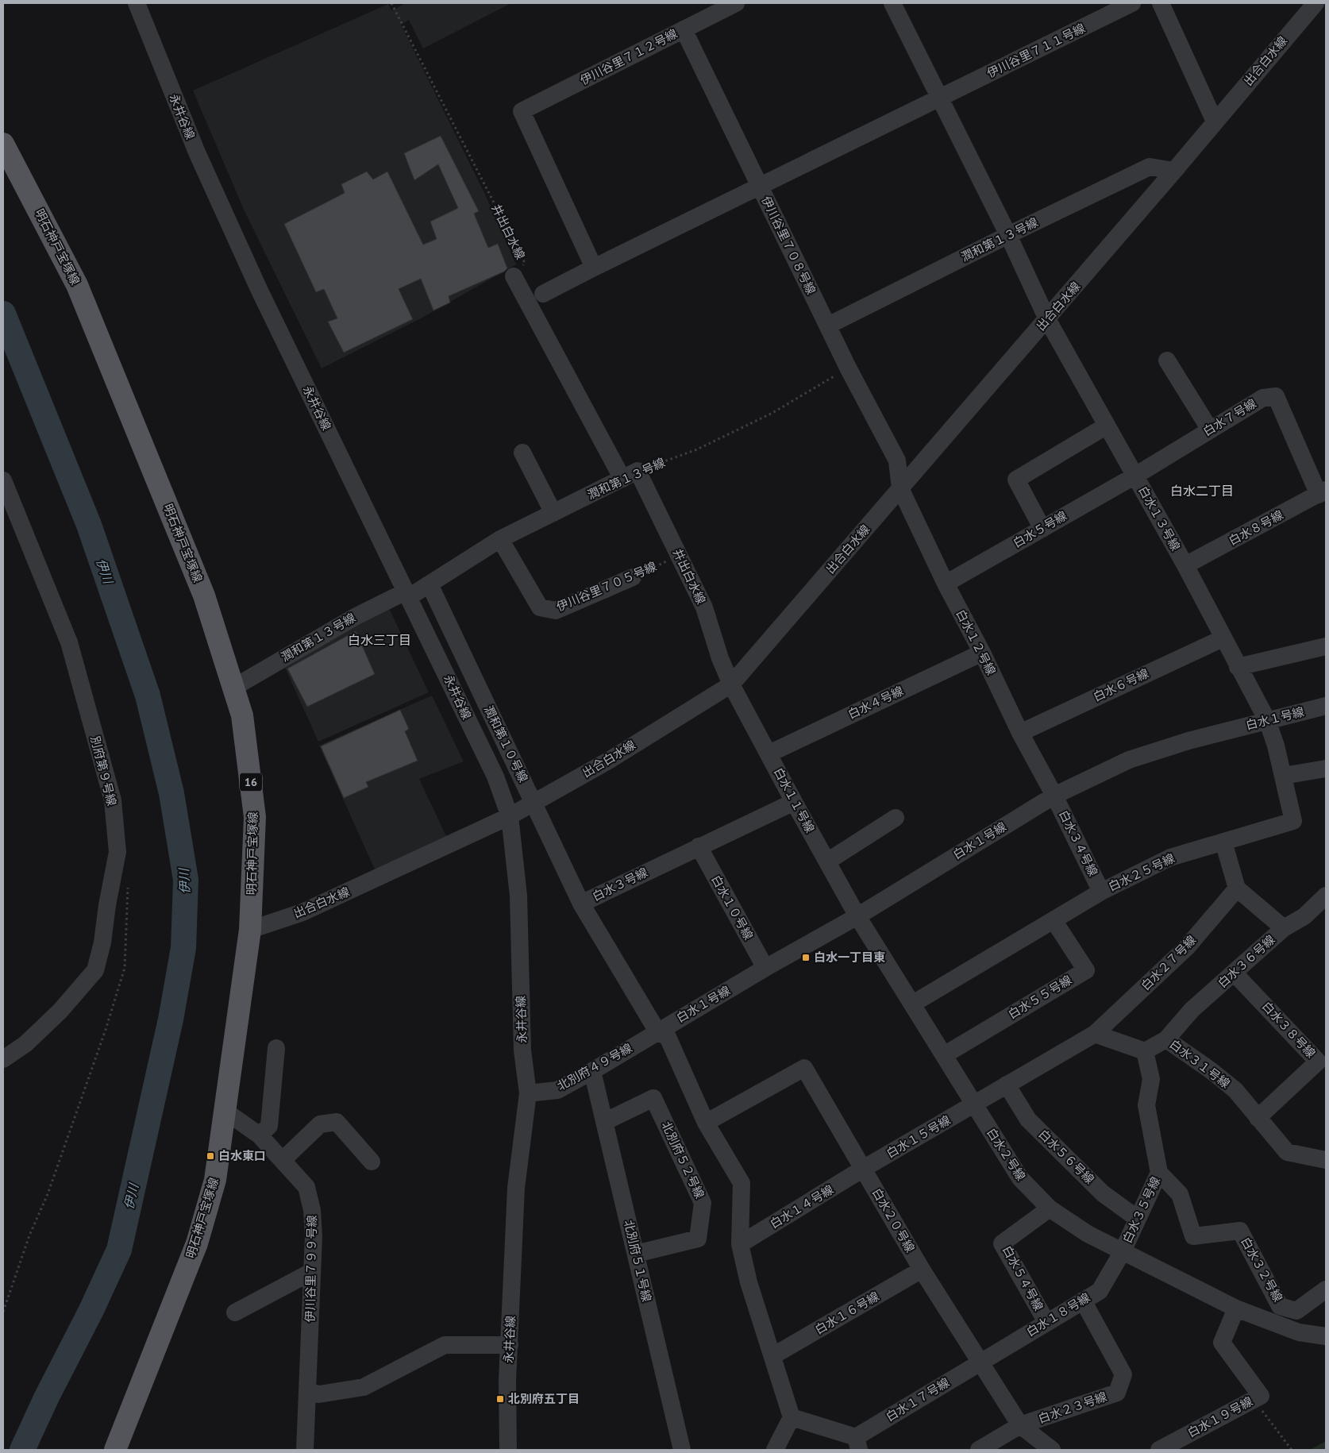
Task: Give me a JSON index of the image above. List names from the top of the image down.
{
  "streets": {
    "main road": ["明石神戸宝塚線", "16"],
    "street": [
      "伊川谷里７１１号線",
      "伊川谷里７１２号線",
      "出合白水線",
      "永井谷線",
      "井出白水線",
      "潤和第１３号線",
      "伊川谷里７０８号線",
      "白水７号線",
      "白水１３号線",
      "白水８号線",
      "白水５号線",
      "伊川谷里７０５号線",
      "白水１２号線",
      "白水６号線",
      "白水４号線",
      "白水１号線",
      "潤和第１０号線",
      "別府第９号線",
      "白水１１号線",
      "白水３４号線",
      "白水２５号線",
      "白水３号線",
      "白水１０号線",
      "白水３６号線",
      "白水２７号線",
      "白水５５号線",
      "白水３８号線",
      "白水３１号線",
      "北別府４９号線",
      "白水１５号線",
      "白水２号線",
      "白水５６号線",
      "北別府５２号線",
      "白水１４号線",
      "白水３５号線",
      "白水２０号線",
      "北別府５１号線",
      "伊川谷里７９９号線",
      "白水３２号線",
      "白水５４号線",
      "白水１６号線",
      "白水１８号線",
      "白水１７号線",
      "白水２３号線",
      "白水１９号線"
    ]
  },
  "crossings": [
    ["伊川谷里７１１号線", "伊川谷里７１２号線"],
    ["伊川谷里７１１号線", "伊川谷里７０８号線"],
    ["伊川谷里７１１号線", "白水１３号線"],
    ["伊川谷里７１２号線", "伊川谷里７０８号線"],
    ["出合白水線", "永井谷線"],
    ["出合白水線", "井出白水線"],
    ["出合白水線", "潤和第１３号線"],
    ["出合白水線", "明石神戸宝塚線"],
    ["出合白水線", "白水１３号線"],
    ["出合白水線", "白水１２号線"],
    ["出合白水線", "潤和第１０号線"],
    ["出合白水線", "白水１１号線"],
    ["永井谷線", "潤和第１３号線"],
    ["永井谷線", "北別府４９号線"],
    ["井出白水線", "潤和第１３号線"],
    ["井出白水線", "伊川谷里７０５号線"],
    ["井出白水線", "白水１１号線"],
    ["潤和第１３号線", "伊川谷里７０８号線"],
    ["潤和第１３号線", "明石神戸宝塚線"],
    ["潤和第１３号線", "白水１３号線"],
    ["潤和第１３号線", "伊川谷里７０５号線"],
    ["潤和第１３号線", "潤和第１０号線"],
    ["伊川谷里７０８号線", "白水１２号線"],
    ["明石神戸宝塚線", "伊川谷里７９９号線"],
    ["白水７号線", "白水１３号線"],
    ["白水７号線", "白水８号線"],
    ["白水７号線", "白水５号線"],
    ["白水１３号線", "白水８号線"],
    ["白水１３号線", "白水５号線"],
    ["白水１３号線", "白水６号線"],
    ["白水１３号線", "白水１号線"],
    ["白水１３号線", "白水２５号線"],
    ["白水５号線", "白水１２号線"],
    ["白水１２号線", "白水６号線"],
    ["白水１２号線", "白水４号線"],
    ["白水１２号線", "白水１号線"],
    ["白水１２号線", "白水３４号線"],
    ["白水４号線", "白水１１号線"],
    ["白水１号線", "白水１１号線"],
    ["白水１号線", "白水３４号線"],
    ["白水１号線", "白水２５号線"],
    ["白水１号線", "白水３号線"],
    ["白水１号線", "白水１０号線"],
    ["白水１号線", "北別府４９号線"],
    ["白水１号線", "白水２号線"],
    ["潤和第１０号線", "白水３号線"],
    ["白水１１号線", "白水３号線"],
    ["白水１１号線", "白水２号線"],
    ["白水３４号線", "白水２５号線"],
    ["白水２５号線", "白水５５号線"],
    ["白水２５号線", "白水２号線"],
    ["白水３号線", "白水１０号線"],
    ["白水３号線", "北別府４９号線"],
    ["白水３６号線", "白水２７号線"],
    ["白水３６号線", "白水３８号線"],
    ["白水３６号線", "白水３１号線"],
    ["白水５５号線", "白水２号線"],
    ["白水３８号線", "白水３１号線"],
    ["白水３１号線", "白水３５号線"],
    ["北別府４９号線", "北別府５１号線"],
    ["白水１５号線", "白水２号線"],
    ["白水１５号線", "白水１４号線"],
    ["白水１５号線", "白水２０号線"],
    ["白水２号線", "白水３５号線"],
    ["白水２号線", "白水５４号線"],
    ["白水２号線", "白水１８号線"],
    ["白水５６号線", "白水３５号線"],
    ["北別府５２号線", "北別府５１号線"],
    ["白水１４号線", "白水２０号線"],
    ["白水３５号線", "白水３２号線"],
    ["白水３５号線", "白水１８号線"],
    ["白水２０号線", "白水１６号線"],
    ["白水２０号線", "白水１８号線"],
    ["白水２０号線", "白水１７号線"],
    ["白水２０号線", "白水２３号線"],
    ["白水５４号線", "白水１８号線"],
    ["白水１８号線", "白水１７号線"],
    ["白水１８号線", "白水２３号線"]
  ],
  "districts": ["白水二丁目", "白水三丁目"],
  "water": ["伊川"],
  "places": {
    "transit": ["白水一丁目東", "白水東口", "北別府五丁目"]
  }
}
